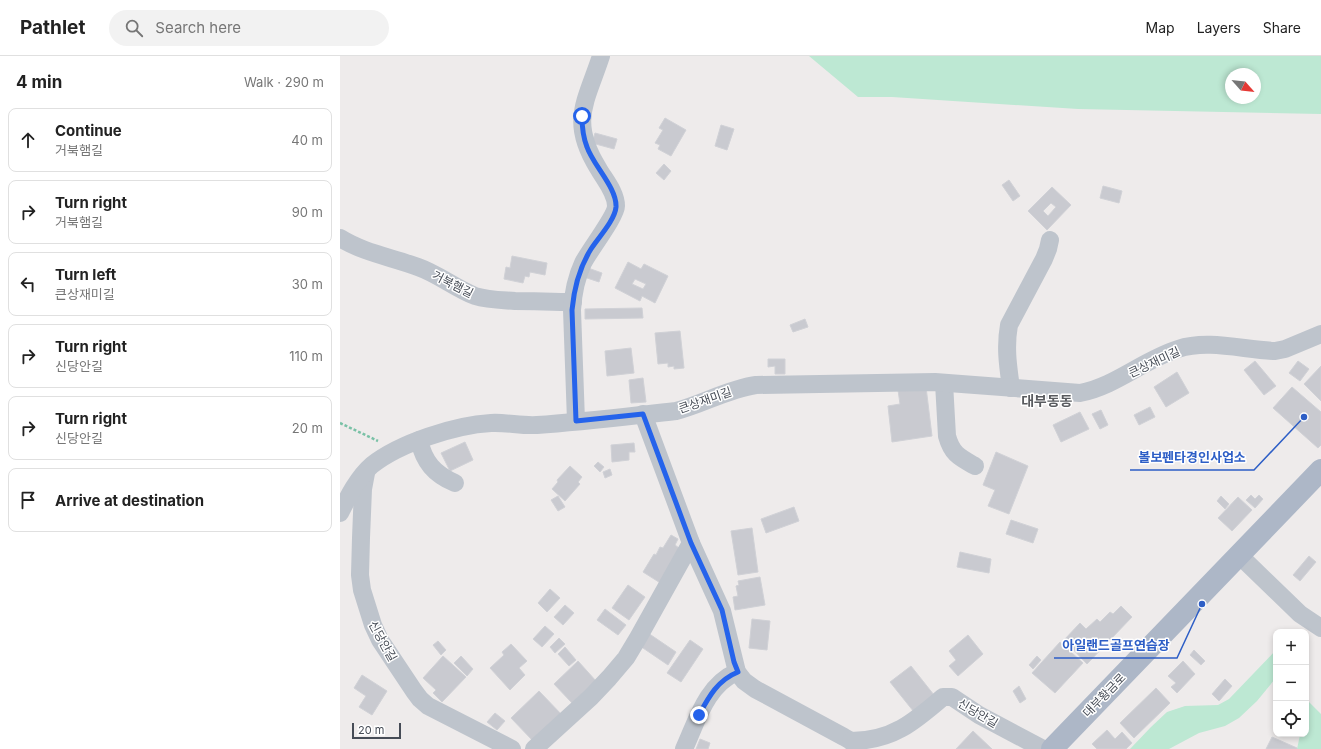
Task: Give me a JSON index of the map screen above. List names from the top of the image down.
{
  "streets": {
    "main road": ["대부황금로"],
    "lane": ["거북햄길", "큰상재미길", "신당안길"]
  },
  "crossings": [
    ["큰상재미길", "신당안길"]
  ],
  "districts": ["대부동동"],
  "places": ["볼보펜타경인사업소", "아일랜드골프연습장"],
  "scale_bar": "20 m",
  "north": "bottom right",
  "page": {
    "header": "Pathlet",
    "search": "Search here",
    "nav": ["Map", "Layers", "Share"],
    "heading": ["4 min", "Walk · 290 m"],
    "list": [
      ["Continue", "거북햄길", "40 m"],
      ["Turn right", "거북햄길", "90 m"],
      ["Turn left", "큰상재미길", "30 m"],
      ["Turn right", "신당안길", "110 m"],
      ["Turn right", "신당안길", "20 m"],
      "Arrive at destination"
    ],
    "map_buttons": ["+", "−"],
    "scale": "20 m"
  }
}
